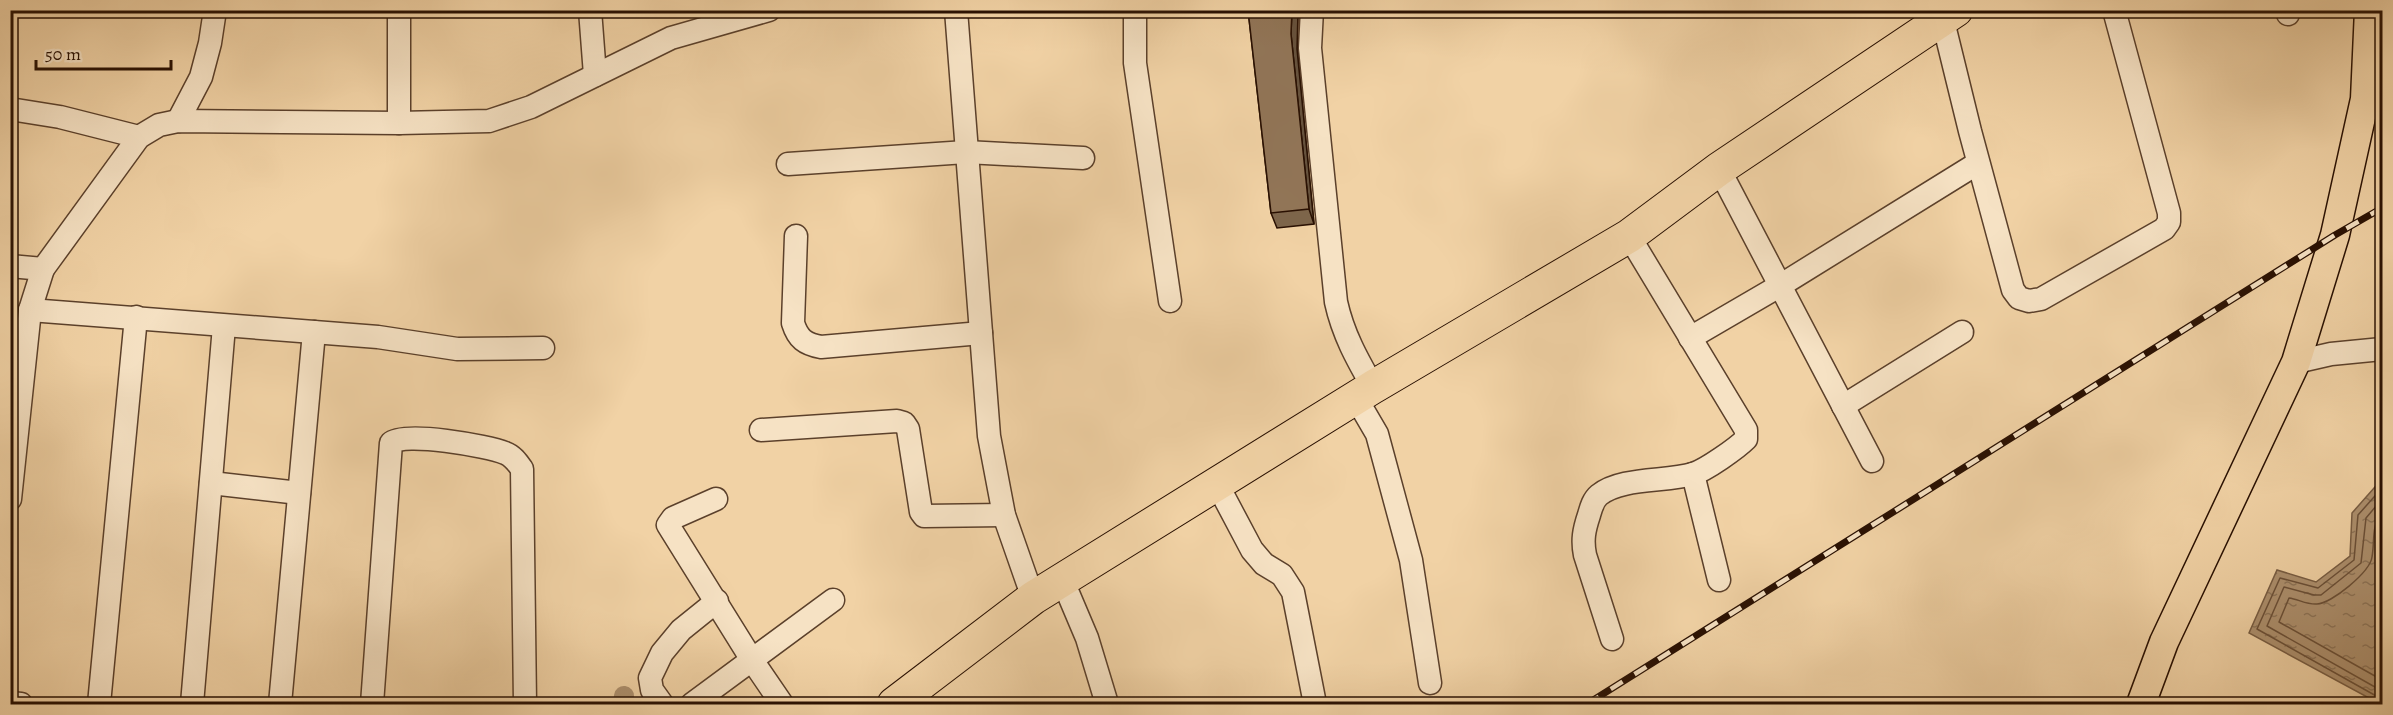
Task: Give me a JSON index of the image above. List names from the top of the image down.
{
  "scale_bar": "50 m"
}
